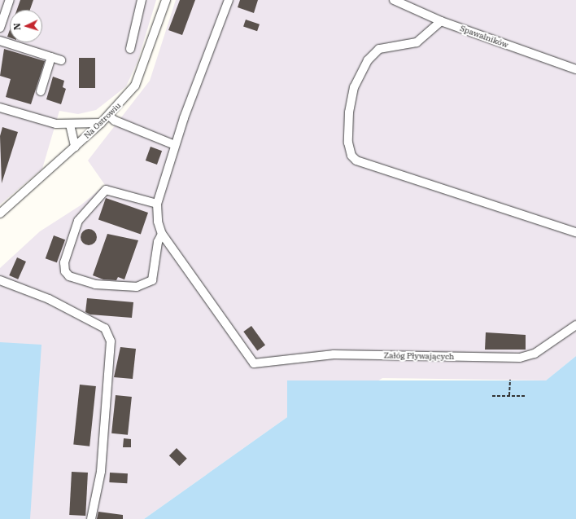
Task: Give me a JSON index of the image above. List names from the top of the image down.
{
  "streets": {
    "street": ["Spawalników", "Na Ostrowiu", "Załóg Pływających"]
  },
  "north": "left"
}
